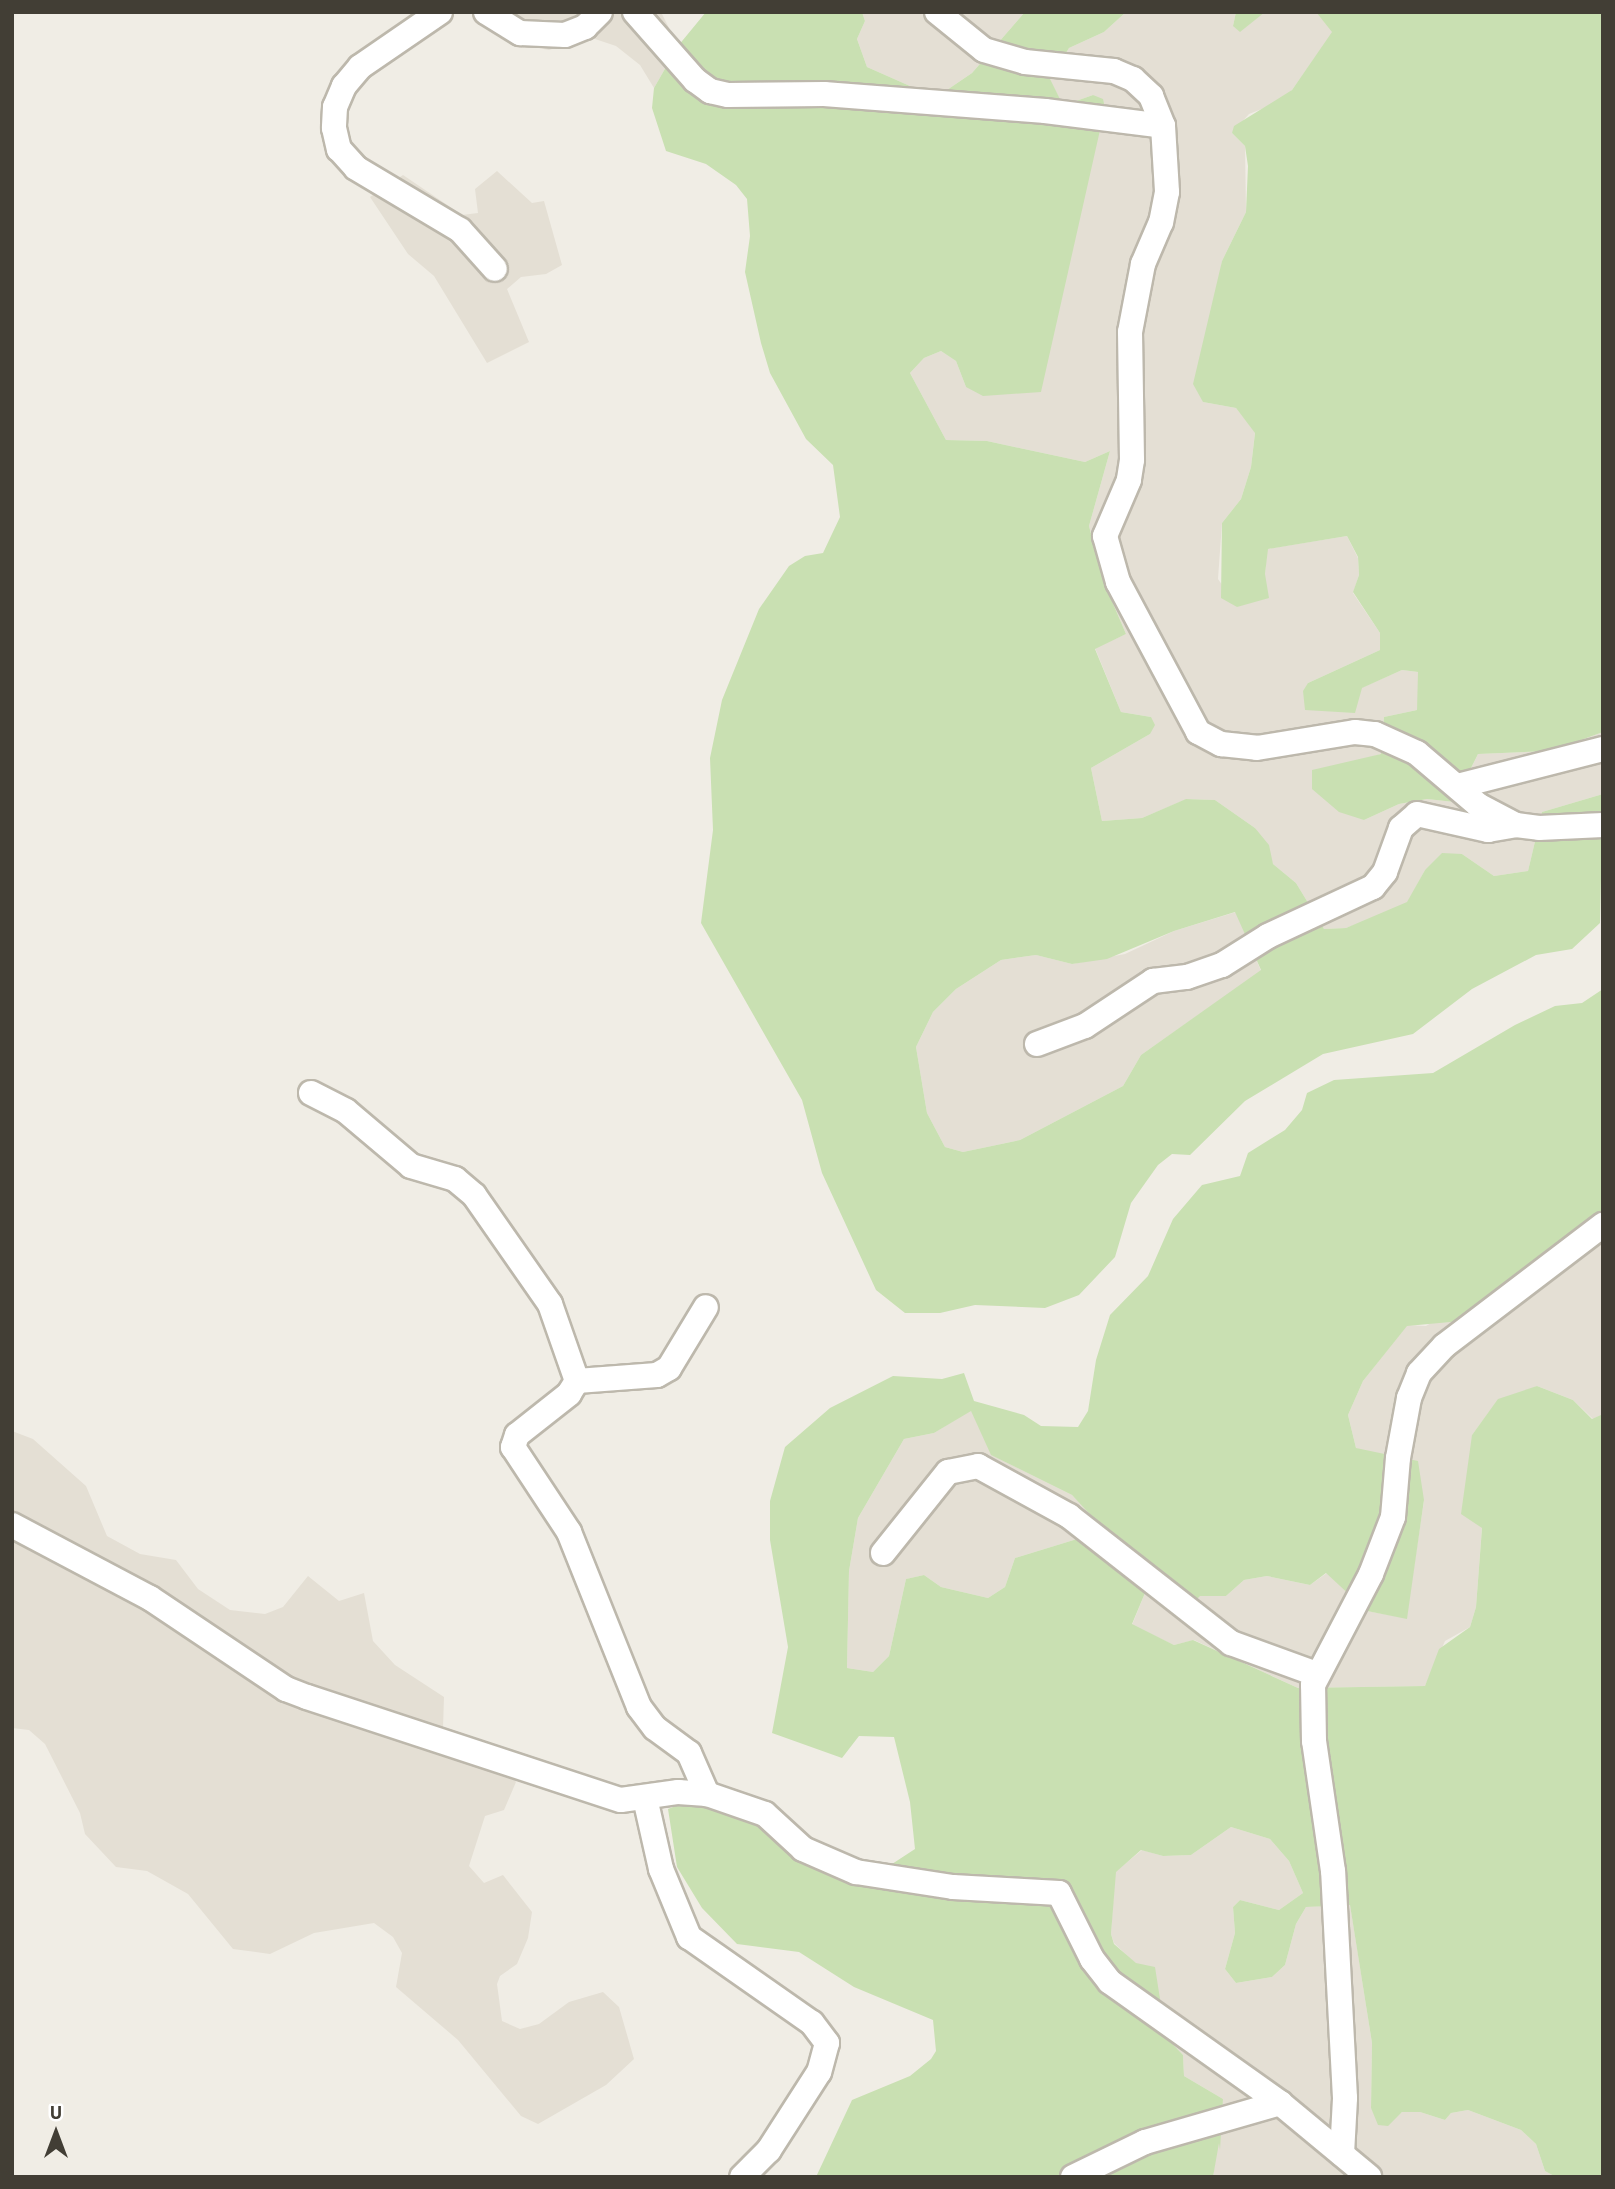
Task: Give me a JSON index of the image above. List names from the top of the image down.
{
  "north": "top"
}
